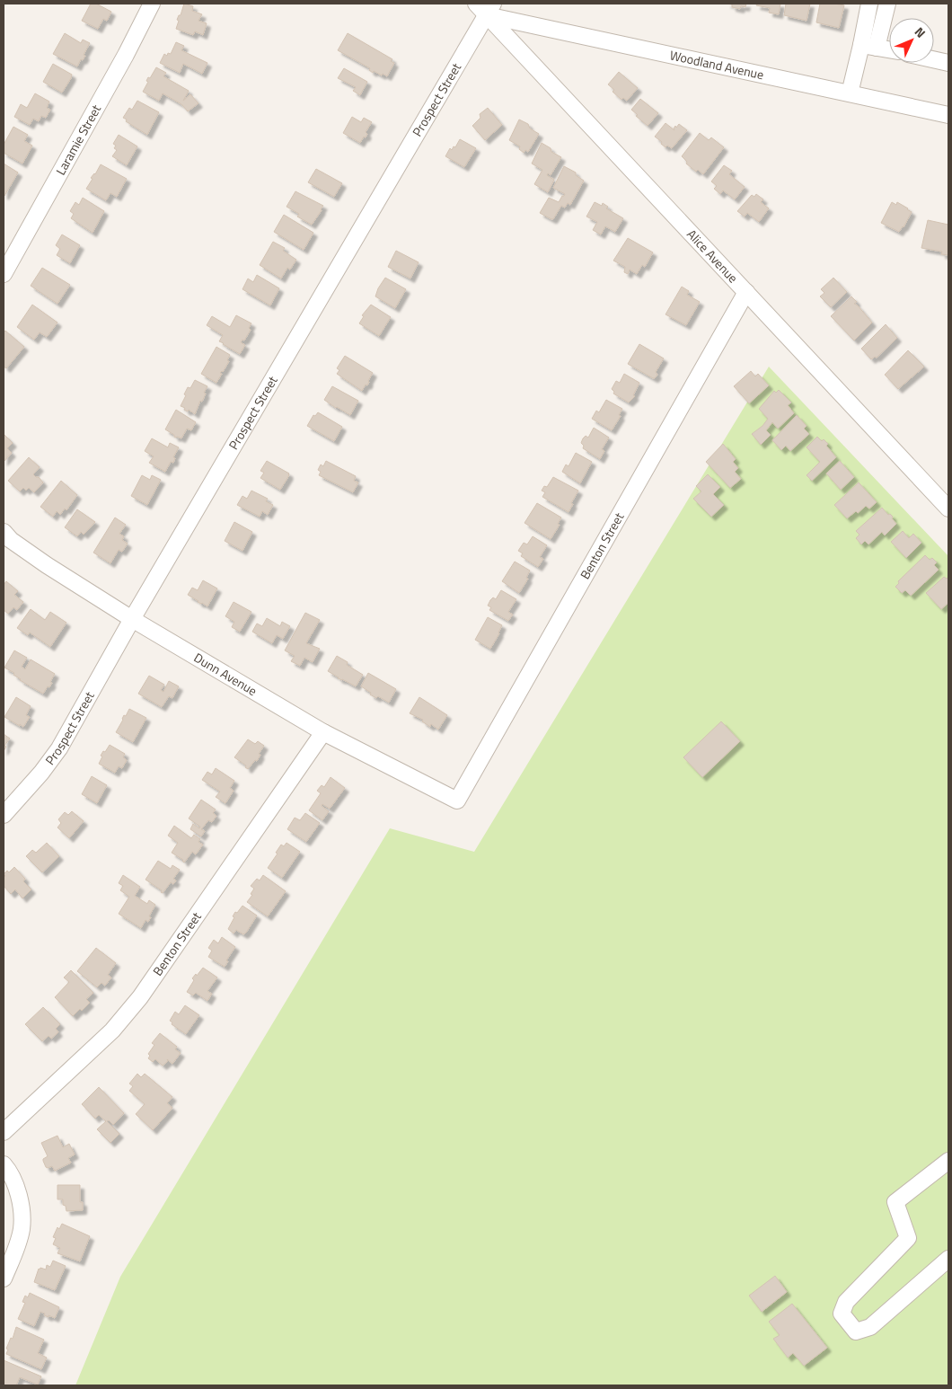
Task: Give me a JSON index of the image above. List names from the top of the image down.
{
  "streets": {
    "street": [
      "Woodland Avenue",
      "Prospect Street",
      "Laramie Street",
      "Alice Avenue",
      "Benton Street",
      "Dunn Avenue"
    ]
  },
  "crossings": [
    ["Woodland Avenue", "Prospect Street"],
    ["Woodland Avenue", "Alice Avenue"],
    ["Prospect Street", "Alice Avenue"],
    ["Prospect Street", "Dunn Avenue"],
    ["Alice Avenue", "Benton Street"],
    ["Benton Street", "Dunn Avenue"]
  ],
  "north": "top right"
}
